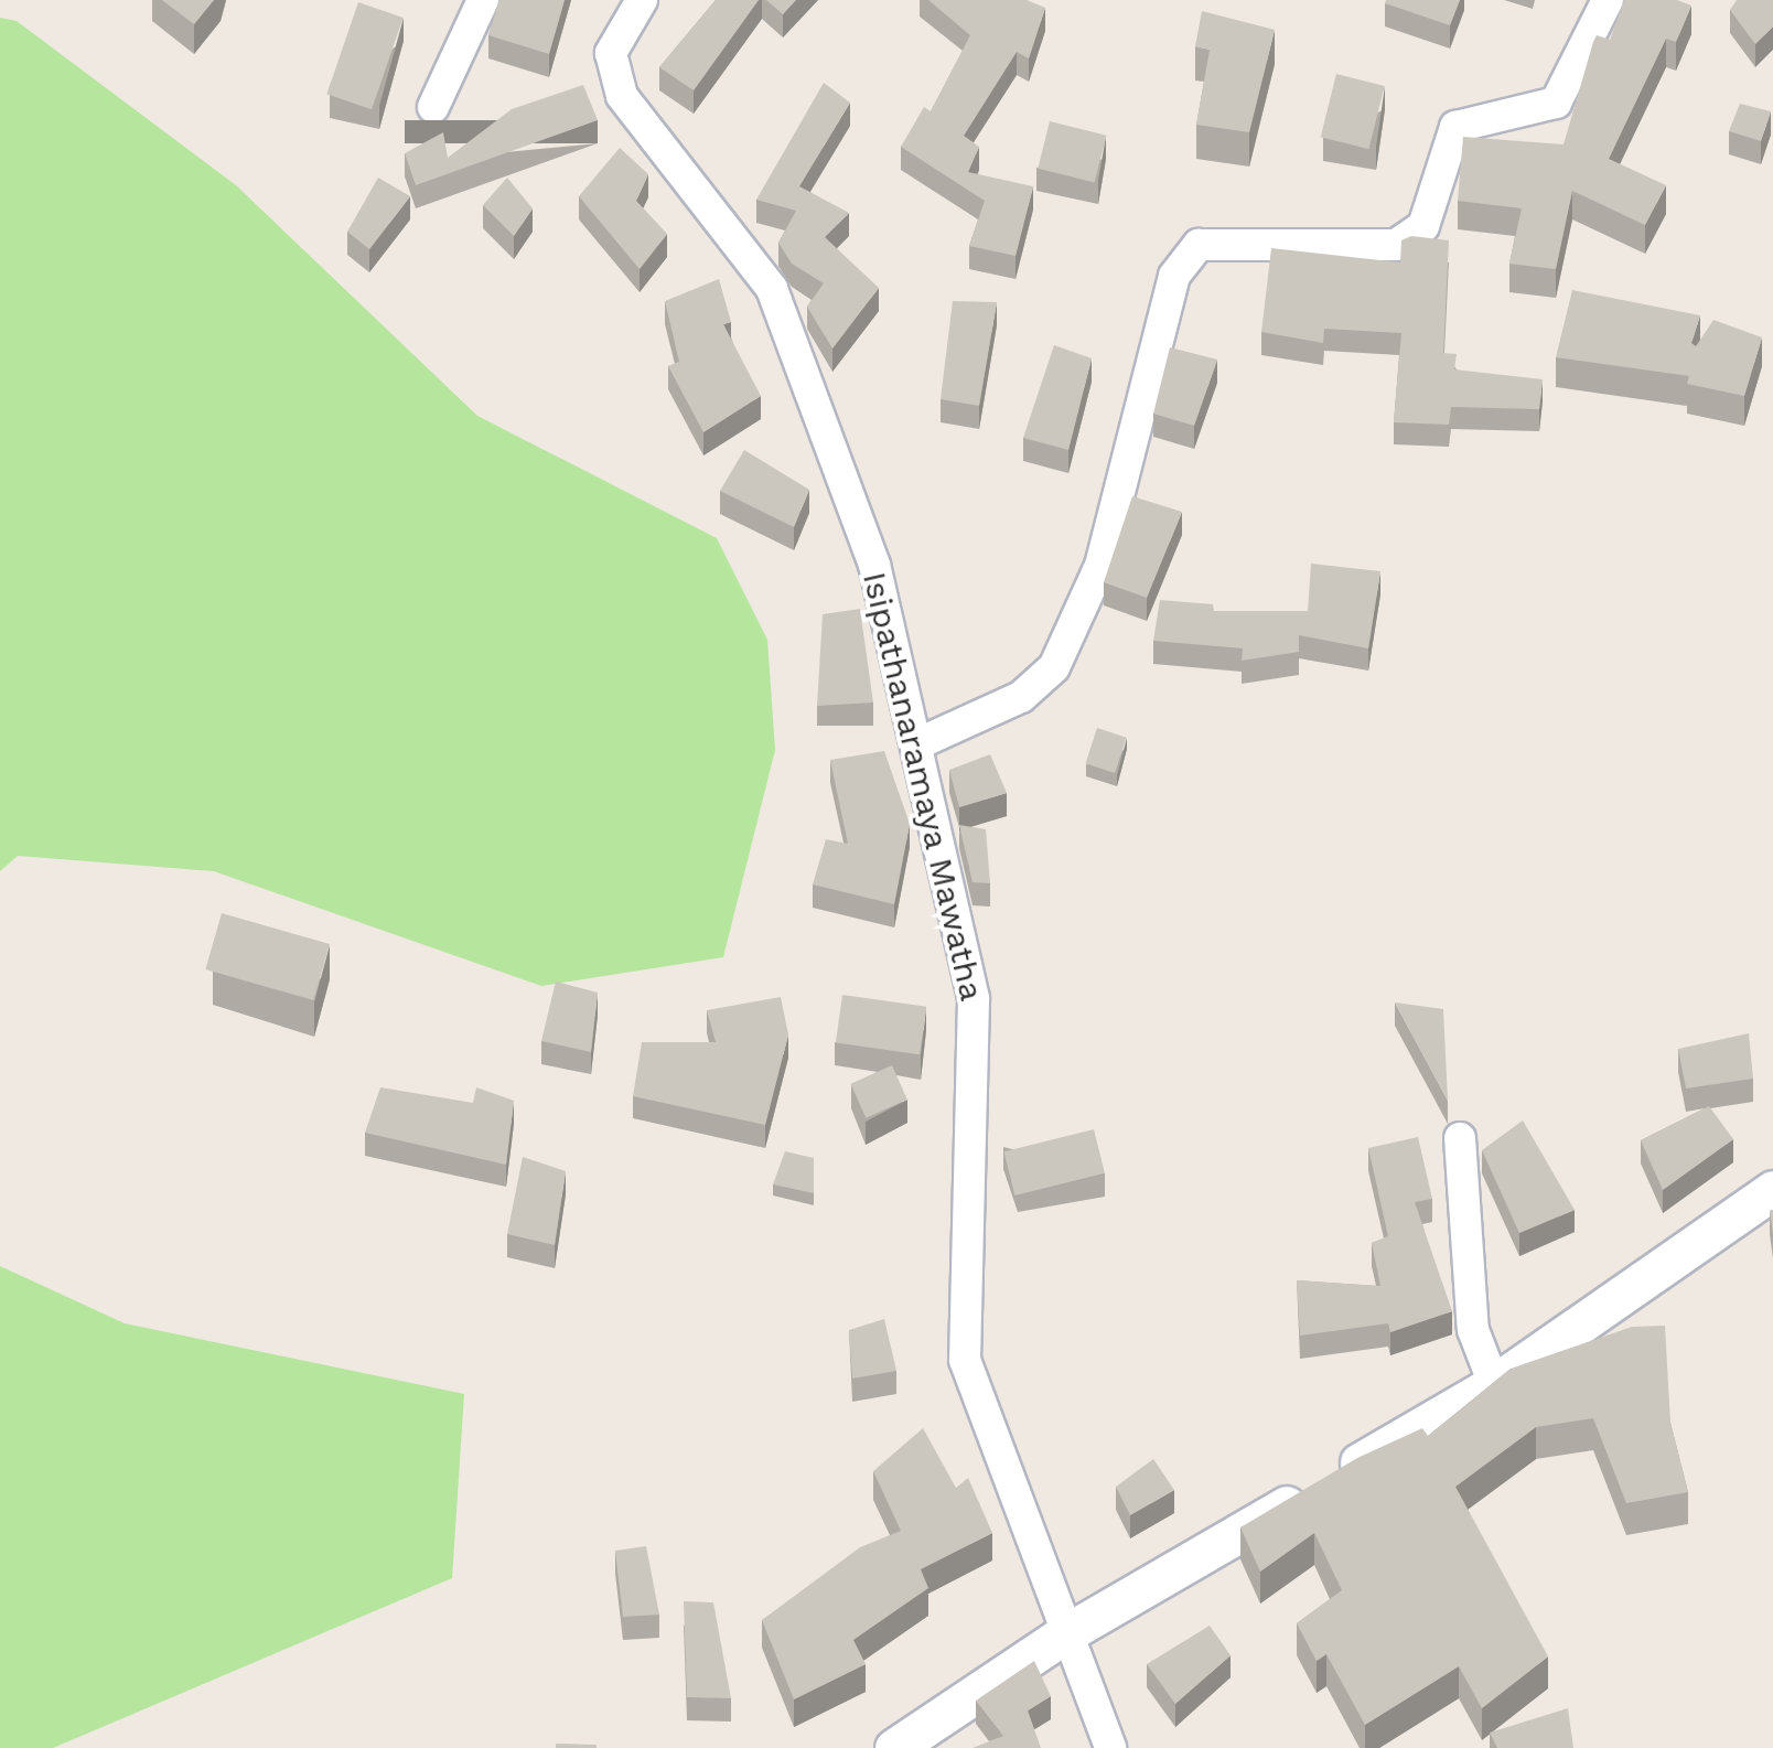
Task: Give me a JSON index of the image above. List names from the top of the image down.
{
  "streets": {
    "street": ["Isipathanaramaya Mawatha"]
  }
}
